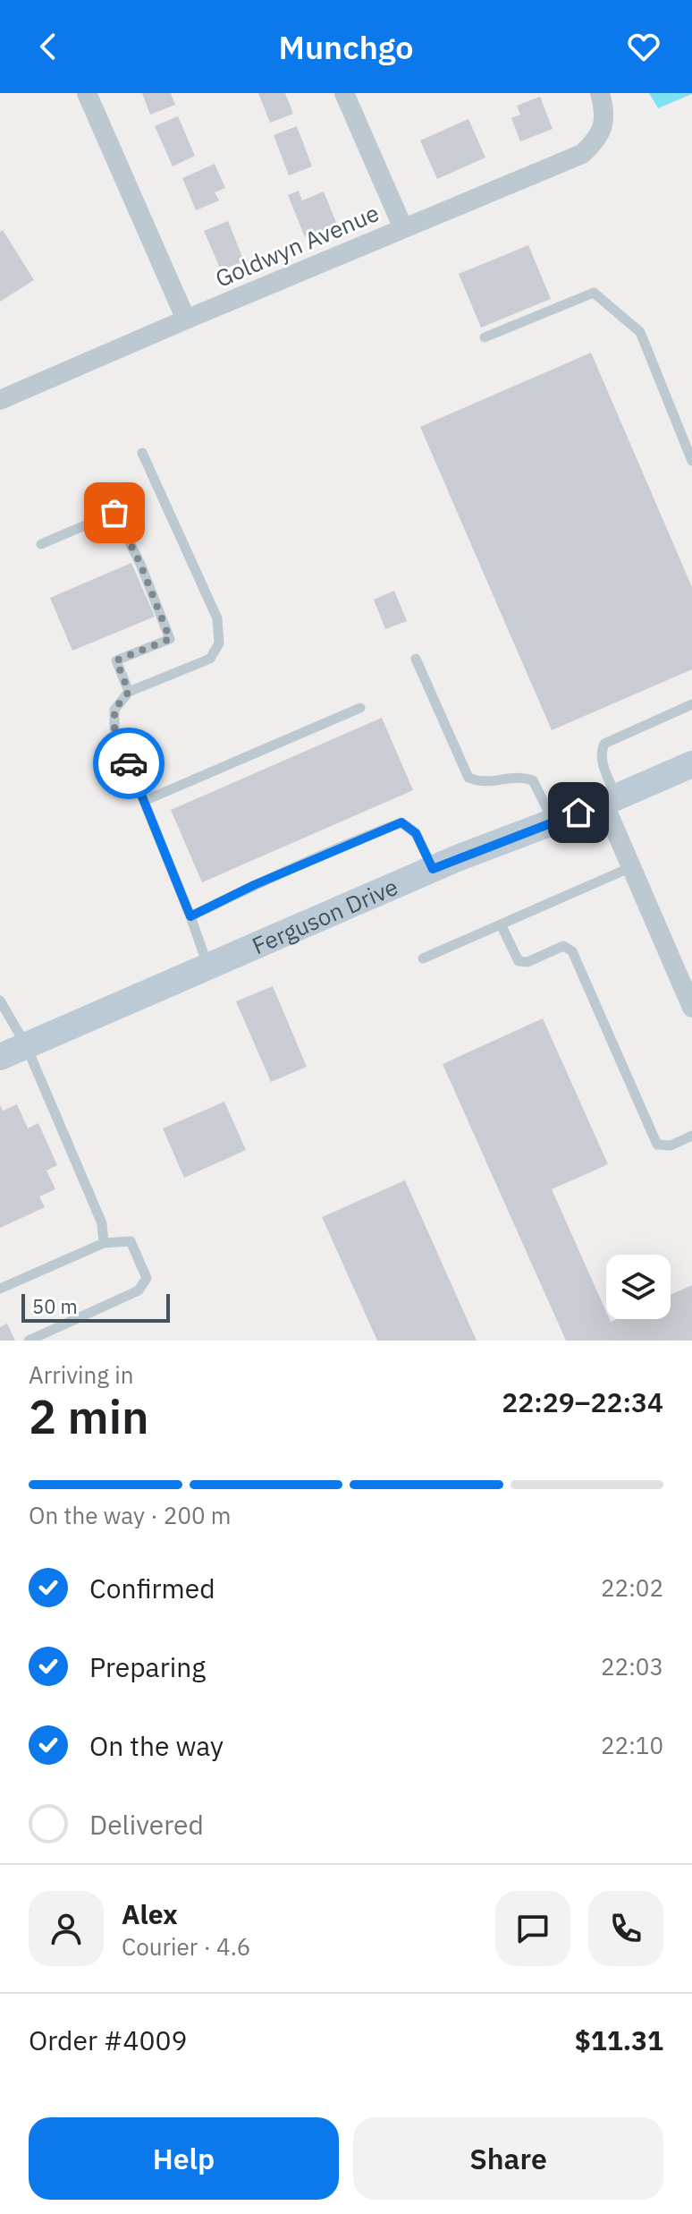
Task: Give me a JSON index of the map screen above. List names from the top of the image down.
{
  "streets": {
    "street": ["Goldwyn Avenue", "Ferguson Drive"]
  },
  "scale_bar": "50 m",
  "page": {
    "header": "Munchgo",
    "scale": "50 m",
    "heading": ["2 min", "Arriving in", "22:29–22:34"],
    "panel": [
      "Alex",
      "Courier · 4.6",
      "Order #4009",
      "$11.31"
    ],
    "bar": "On the way · 200 m",
    "list": [
      ["Confirmed", "22:02"],
      ["Preparing", "22:03"],
      ["On the way", "22:10"],
      "Delivered"
    ],
    "buttons": ["Help", "Share"]
  }
}
